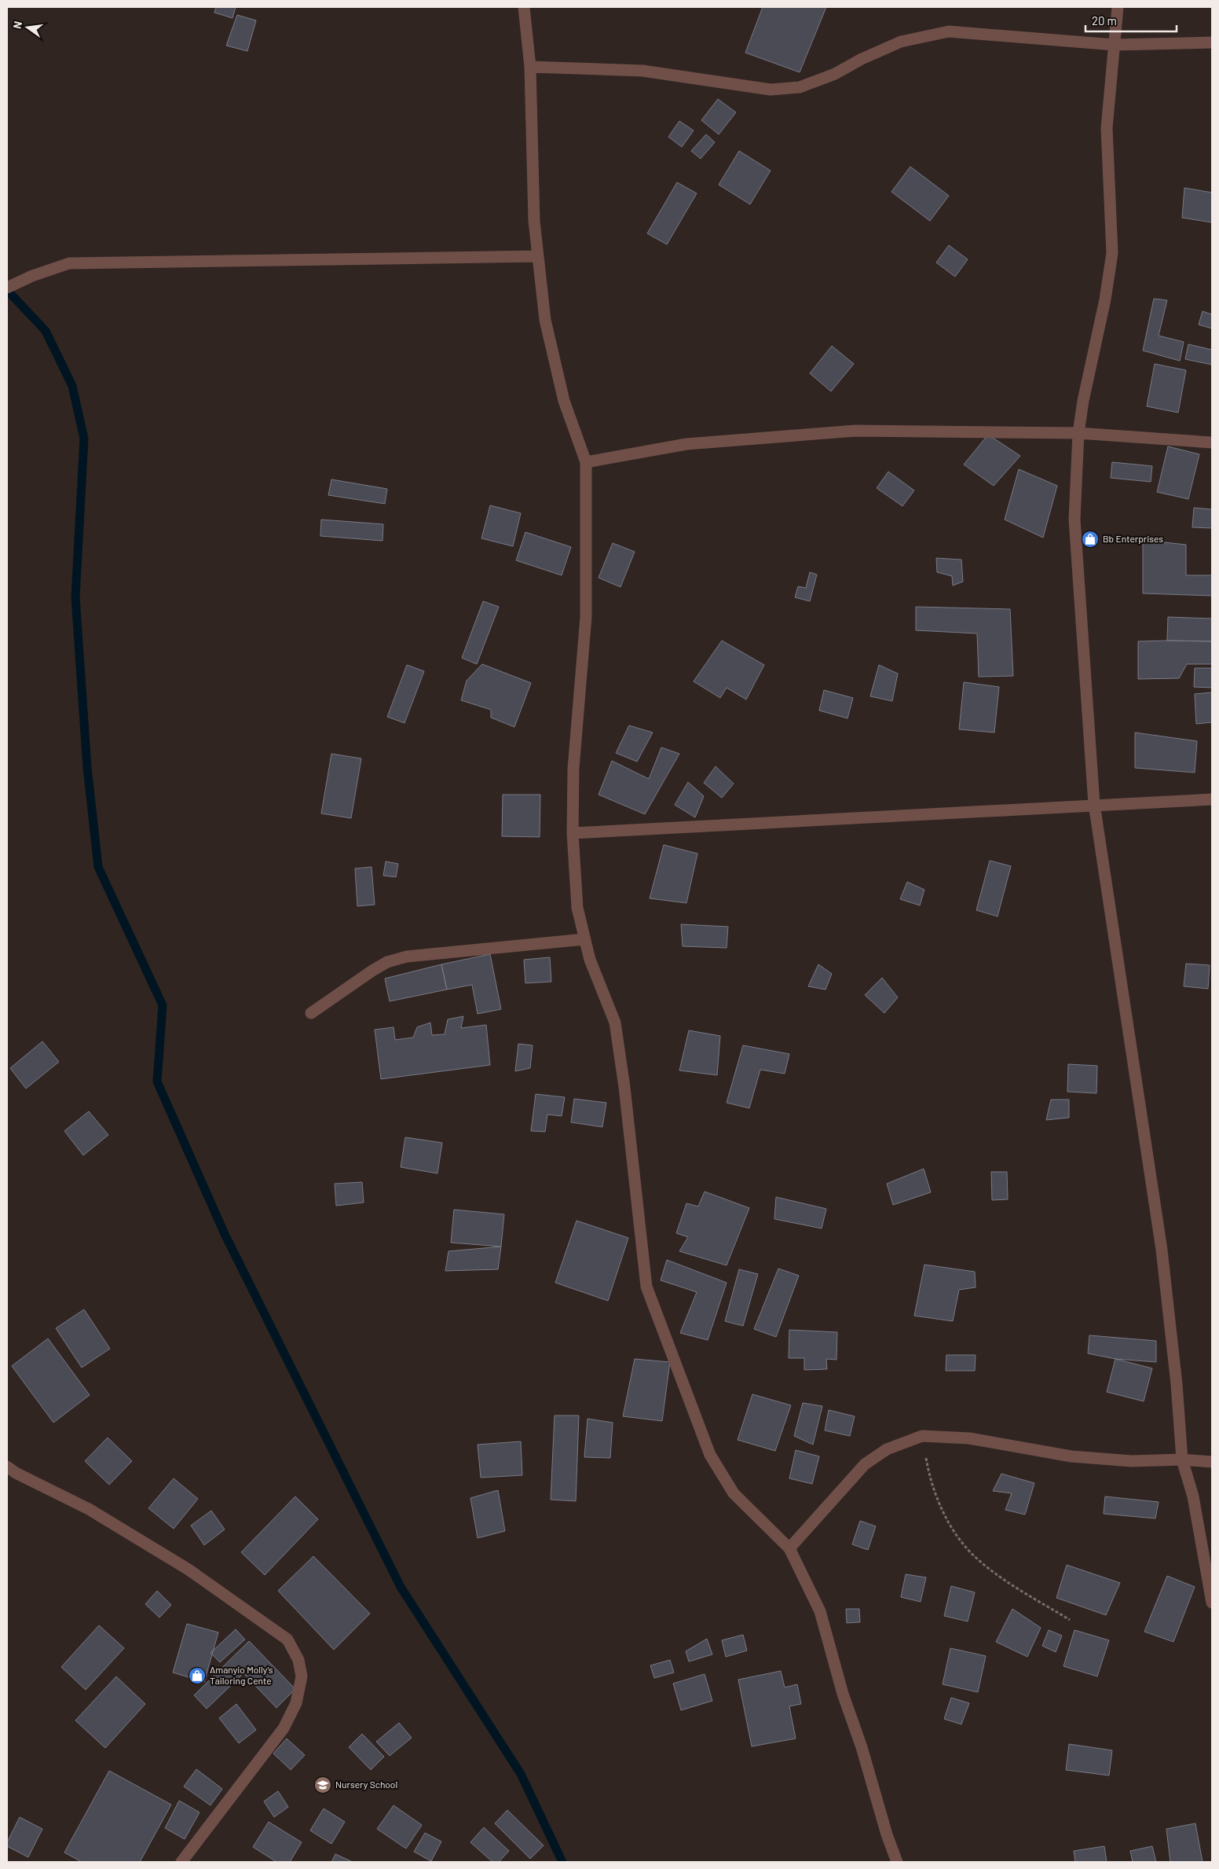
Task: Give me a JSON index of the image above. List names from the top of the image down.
{
  "places": {
    "shop": ["Bb Enterprises", "Amanyio Molly's Tailoring Cente"],
    "school or university": ["Nursery School"]
  },
  "scale_bar": "20 m",
  "north": "left"
}
